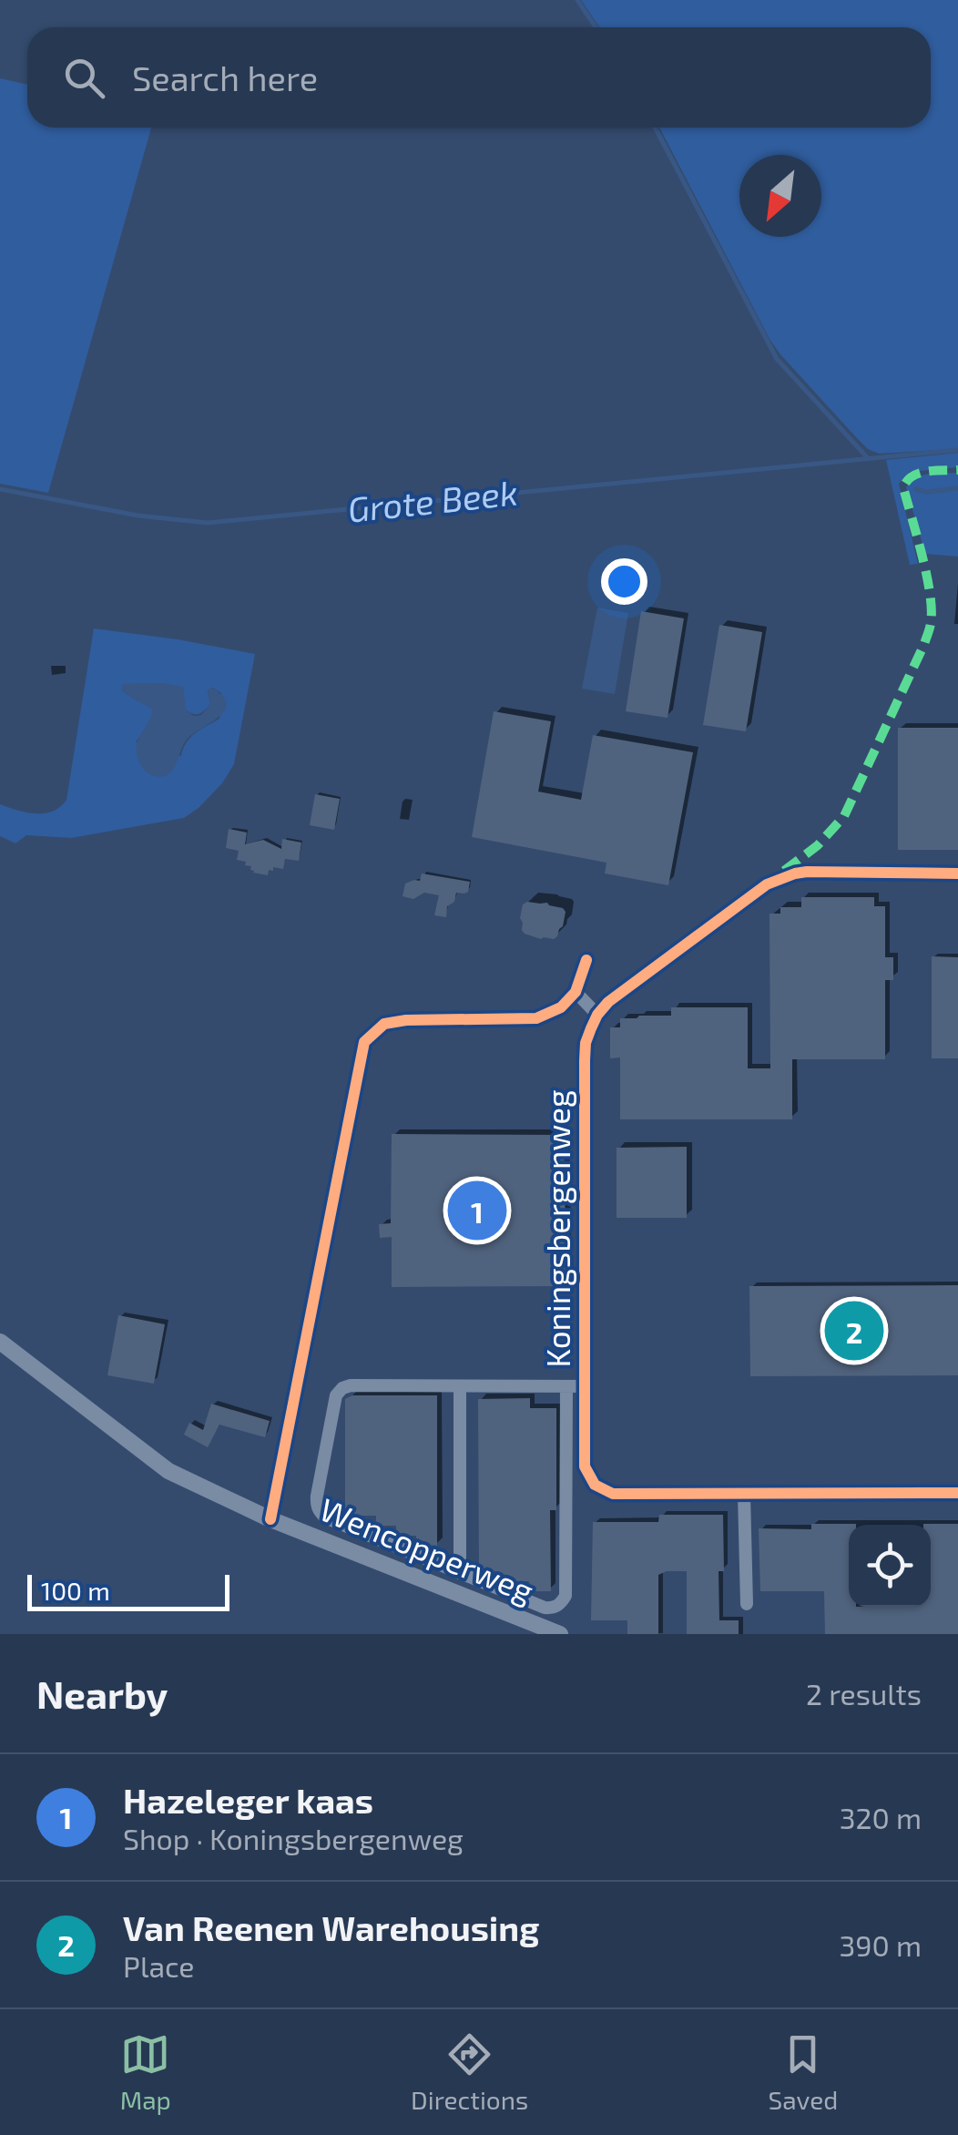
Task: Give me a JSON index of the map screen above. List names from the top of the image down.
{
  "streets": {
    "street": ["Koningsbergenweg", "Wencopperweg"]
  },
  "water": ["Grote Beek"],
  "scale_bar": "100 m",
  "north": "bottom left",
  "page": {
    "search": "Search here",
    "pins": ["1", "2"],
    "scale": "100 m",
    "heading": ["Nearby", "2 results"],
    "list": [
      {
        "mark": "1",
        "name": "Hazeleger kaas",
        "note": "Shop · Koningsbergenweg",
        "value": "320 m"
      },
      {
        "mark": "2",
        "name": "Van Reenen Warehousing",
        "note": "Place",
        "value": "390 m"
      }
    ],
    "nav": ["Map", "Directions", "Saved"]
  }
}
